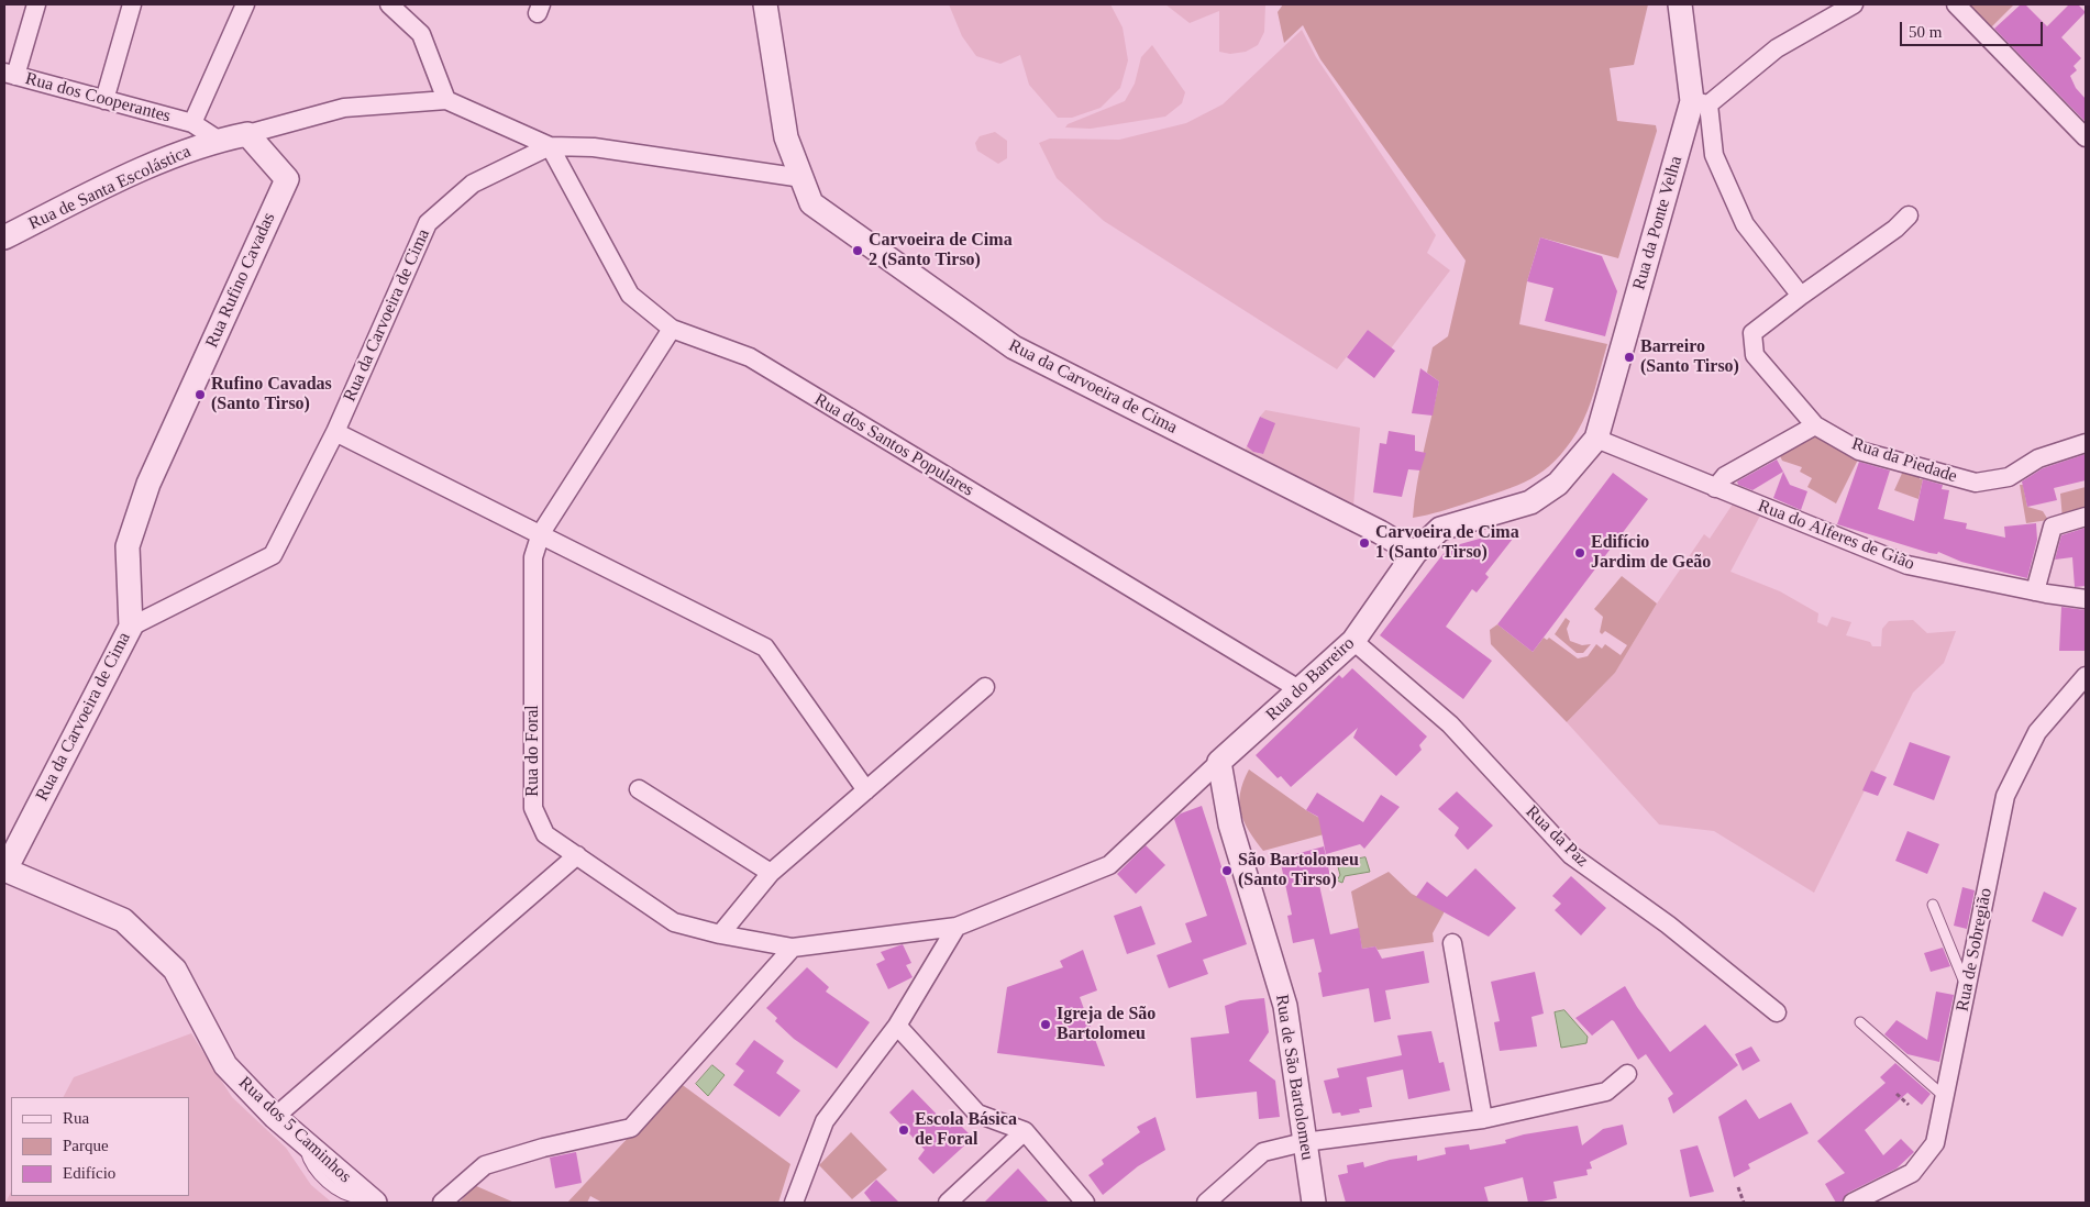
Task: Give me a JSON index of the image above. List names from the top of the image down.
{
  "streets": {
    "street": [
      "Rua dos Cooperantes",
      "Rua de Santa Escolástica",
      "Rua da Ponte Velha",
      "Rua Rufino Cavadas",
      "Rua da Carvoeira de Cima",
      "Rua dos Santos Populares",
      "Rua da Piedade",
      "Rua do Alferes de Gião",
      "Rua do Barreiro",
      "Rua do Foral",
      "Rua da Paz",
      "Rua de Sobregião",
      "Rua de São Bartolomeu",
      "Rua dos 5 Caminhos"
    ]
  },
  "crossings": [
    ["Rua dos Cooperantes", "Rua de Santa Escolástica"],
    ["Rua de Santa Escolástica", "Rua Rufino Cavadas"],
    ["Rua da Ponte Velha", "Rua do Alferes de Gião"],
    ["Rua da Ponte Velha", "Rua do Barreiro"],
    ["Rua Rufino Cavadas", "Rua da Carvoeira de Cima"],
    ["Rua da Carvoeira de Cima", "Rua dos Santos Populares"],
    ["Rua da Carvoeira de Cima", "Rua do Barreiro"],
    ["Rua da Carvoeira de Cima", "Rua dos 5 Caminhos"],
    ["Rua dos Santos Populares", "Rua do Barreiro"],
    ["Rua dos Santos Populares", "Rua do Foral"],
    ["Rua do Alferes de Gião", "Rua do Barreiro"],
    ["Rua do Barreiro", "Rua do Foral"],
    ["Rua do Barreiro", "Rua da Paz"],
    ["Rua do Barreiro", "Rua de São Bartolomeu"],
    ["Rua do Foral", "Rua de São Bartolomeu"]
  ],
  "places": [
    "Carvoeira de Cima 2 (Santo Tirso)",
    "Barreiro (Santo Tirso)",
    "Rufino Cavadas (Santo Tirso)",
    "Carvoeira de Cima 1 (Santo Tirso)",
    "Edifício Jardim de Geão",
    "São Bartolomeu (Santo Tirso)",
    "Igreja de São Bartolomeu",
    "Escola Básica de Foral"
  ],
  "legend": ["Rua", "Parque", "Edifício"],
  "scale_bar": "50 m"
}
